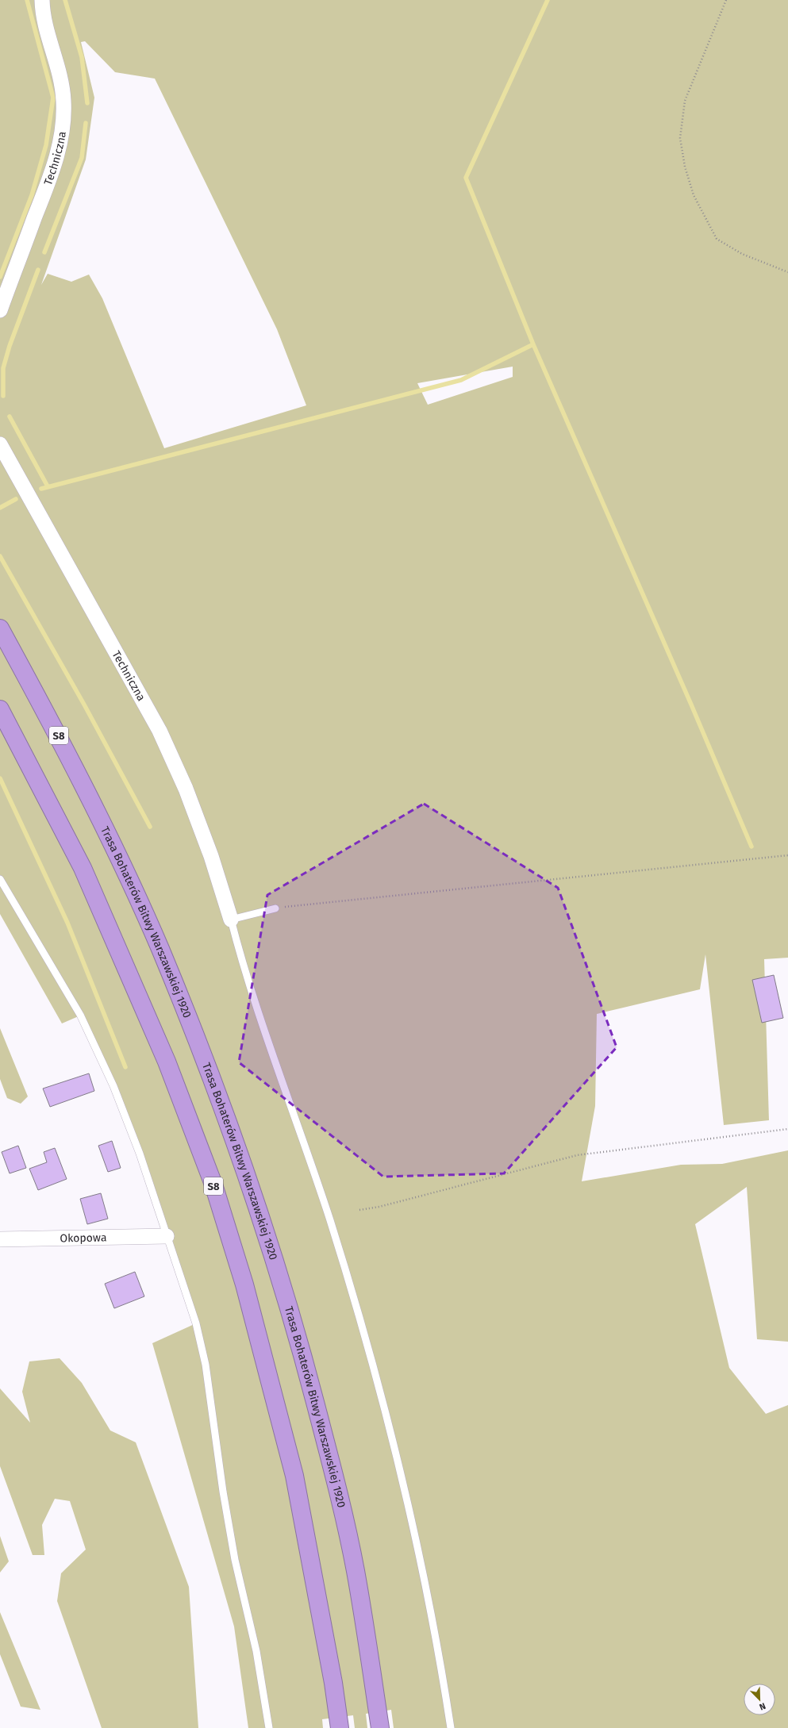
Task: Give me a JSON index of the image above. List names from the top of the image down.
{
  "streets": {
    "highway": ["S8", "Trasa Bohaterów Bitwy Warszawskiej 1920"],
    "street": ["Techniczna", "Okopowa"]
  },
  "north": "bottom right"
}
